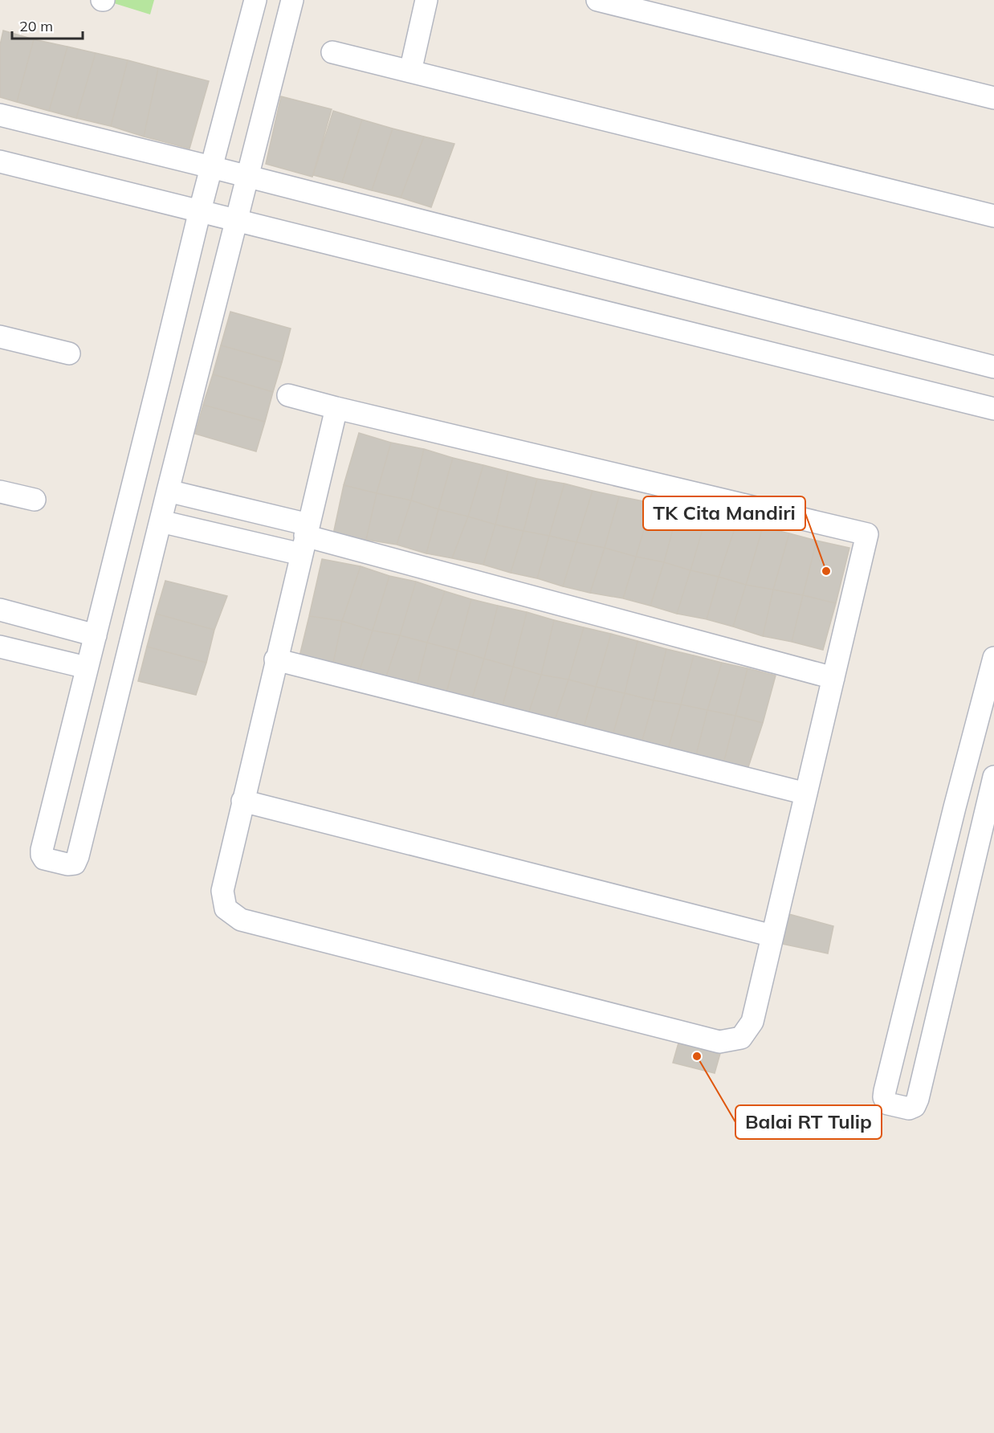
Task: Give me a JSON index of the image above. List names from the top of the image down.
{
  "places": ["TK Cita Mandiri", "Balai RT Tulip"],
  "scale_bar": "20 m"
}
